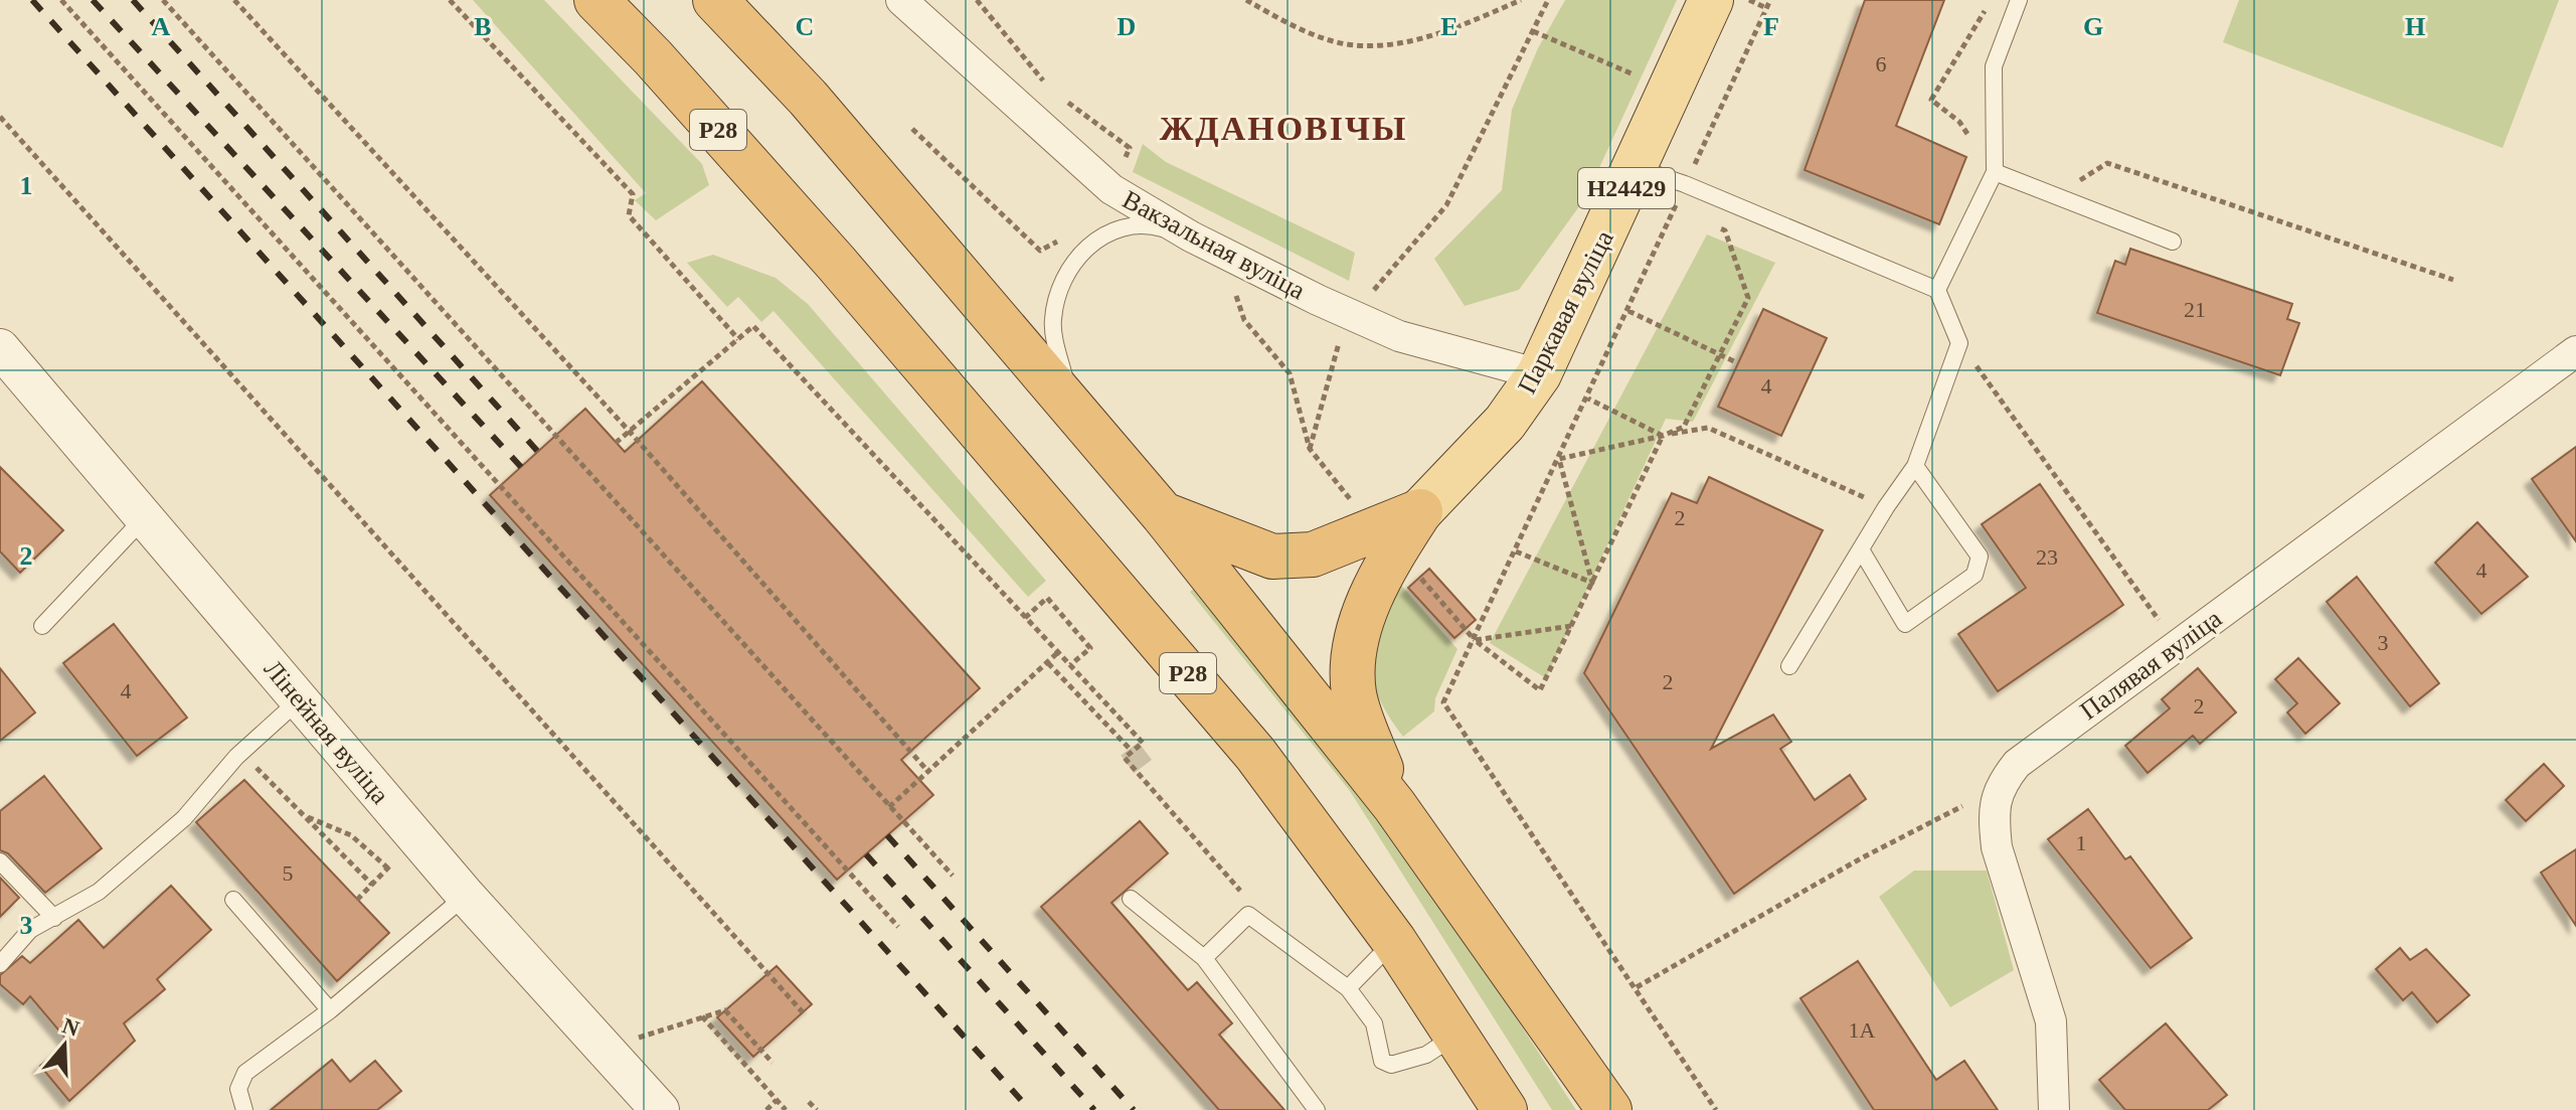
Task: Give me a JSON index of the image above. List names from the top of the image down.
{
  "streets": {
    "highway": ["Р28", "Н24429"],
    "main road": ["Паркавая вуліца"],
    "street": ["Вакзальная вуліца", "Палявая вуліца", "Лінейная вуліца"]
  },
  "crossings": [
    ["Н24429", "Паркавая вуліца"],
    ["Вакзальная вуліца", "Паркавая вуліца"]
  ],
  "districts": ["ЖДАНОВІЧЫ"],
  "house_numbers": [
    "6",
    "21",
    "4",
    "2",
    "23",
    "4",
    "3",
    "2",
    "4",
    "2",
    "1",
    "5",
    "1А"
  ],
  "north": "top",
  "grid": {
    "columns": [
      "A",
      "B",
      "C",
      "D",
      "E",
      "F",
      "G",
      "H"
    ],
    "rows": ["1", "2", "3"]
  }
}
